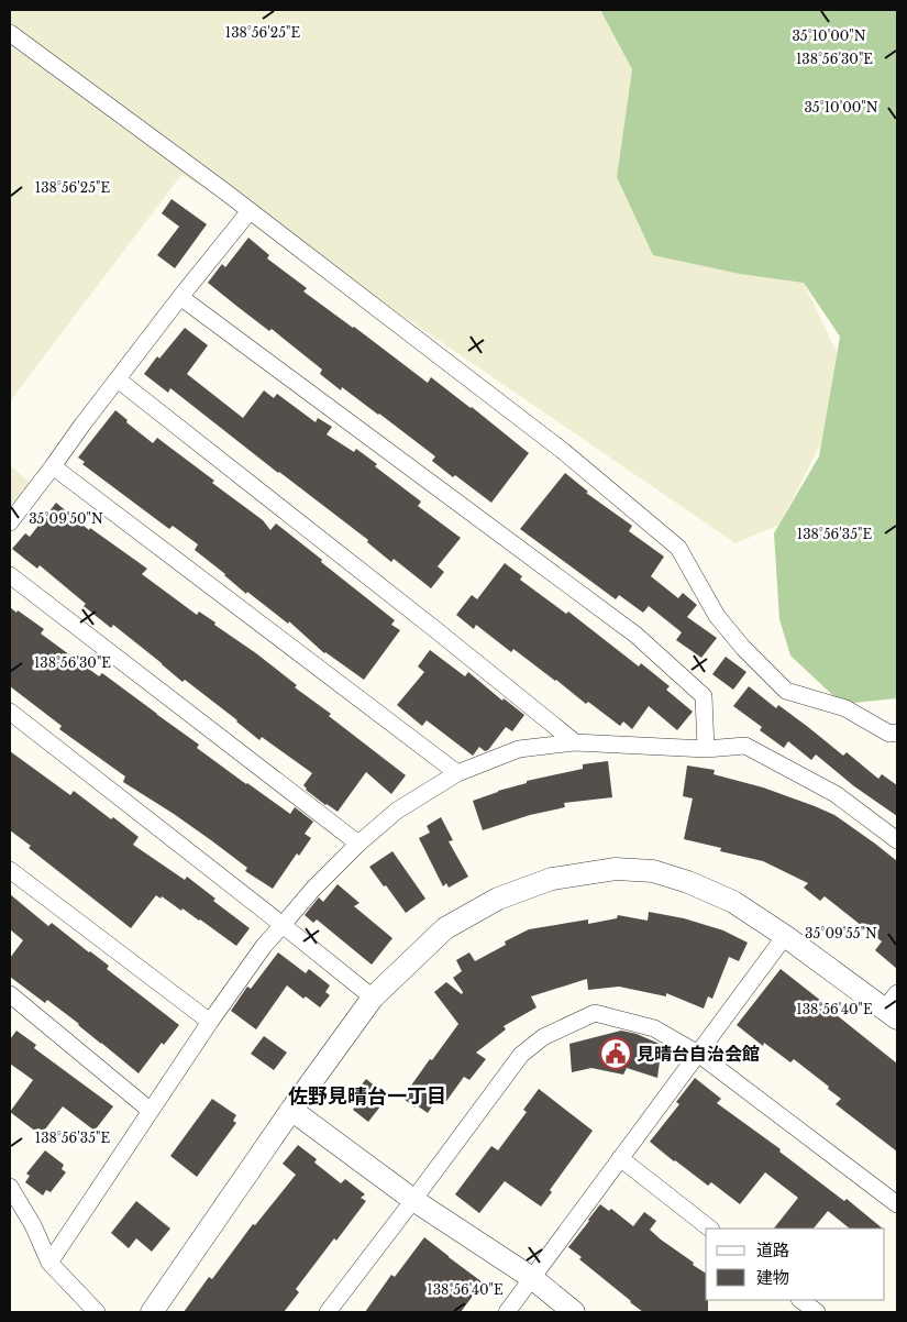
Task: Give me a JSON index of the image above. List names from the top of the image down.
{
  "districts": ["佐野見晴台一丁目"],
  "places": {
    "public building": ["見晴台自治会館"]
  },
  "legend": ["道路", "建物"],
  "coordinates": [
    "138°56'25\"E",
    "35°10'00\"N",
    "138°56'30\"E",
    "35°09'50\"N",
    "138°56'35\"E",
    "35°09'55\"N",
    "138°56'40\"E"
  ]
}
